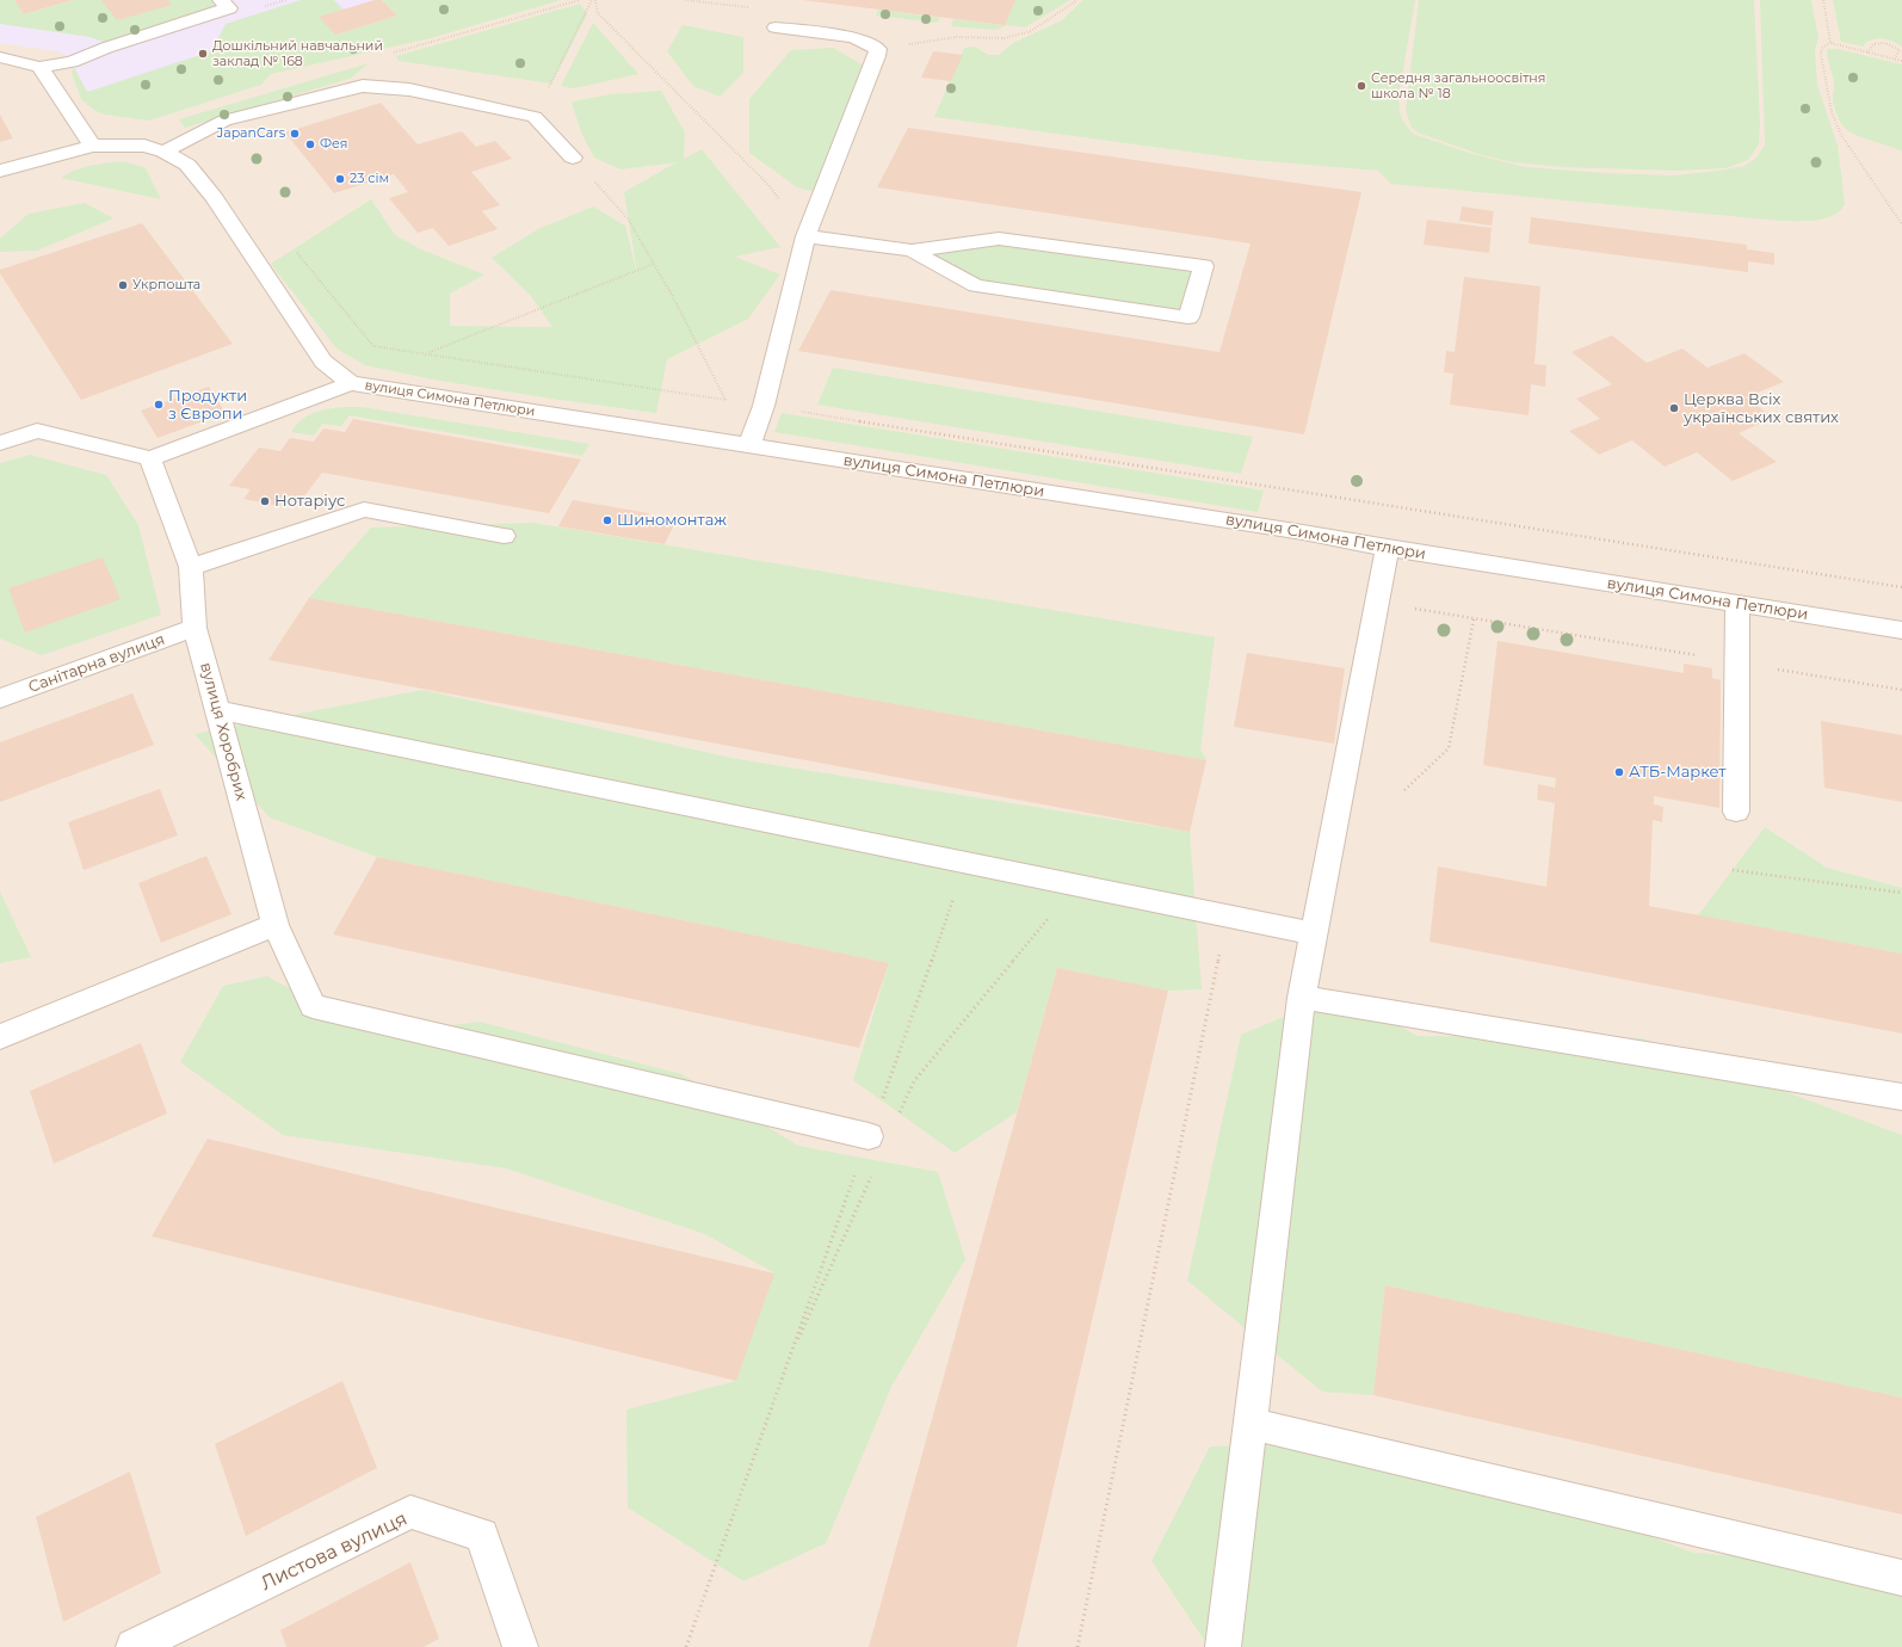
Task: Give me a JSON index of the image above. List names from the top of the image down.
{
  "streets": {
    "street": [
      "вулиця Симона Петлюри",
      "Санітарна вулиця",
      "вулиця Хоробрих",
      "Листова вулиця"
    ]
  },
  "crossings": [
    ["Санітарна вулиця", "вулиця Хоробрих"]
  ],
  "places": [
    "Дошкільний навчальний заклад № 168",
    "Середня загальноосвітня школа № 18",
    "JapanCars",
    "Фея",
    "23 сім",
    "Укрпошта",
    "Продукти з Європи",
    "Церква Всіх українських святих",
    "Нотаріус",
    "Шиномонтаж",
    "АТБ-Маркет"
  ]
}
